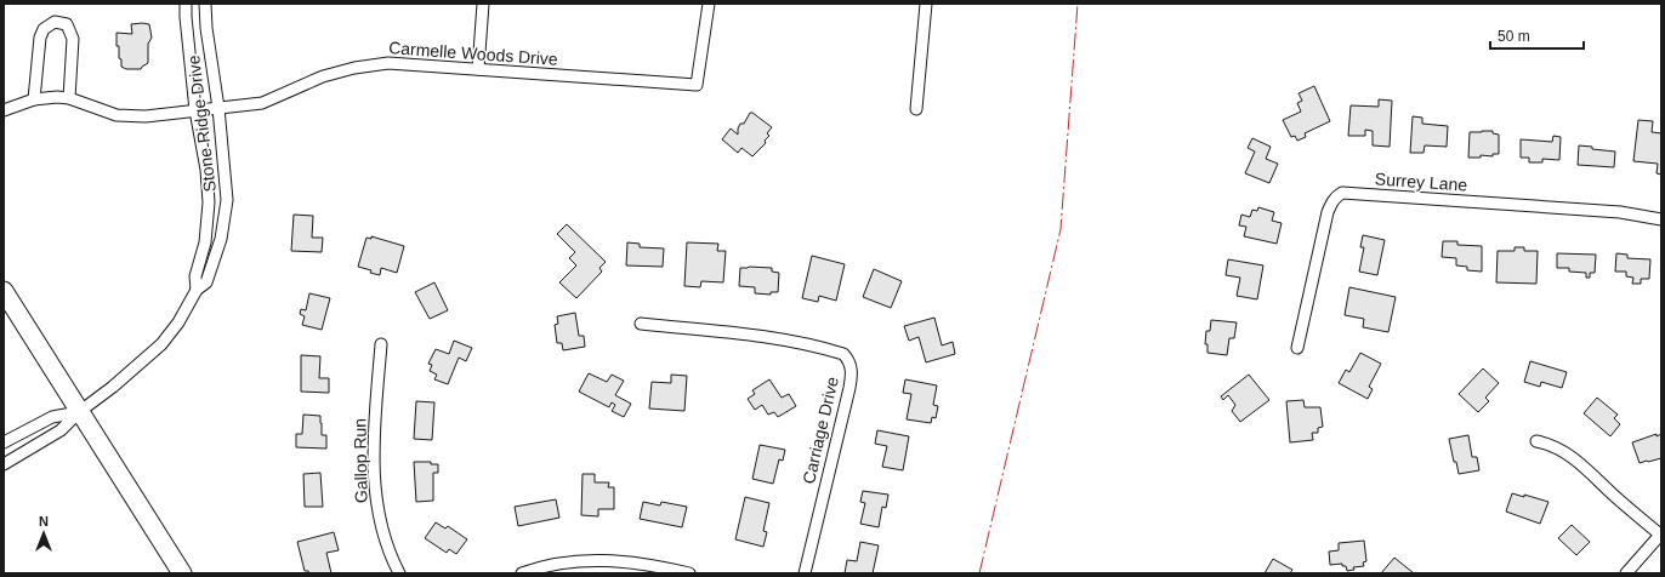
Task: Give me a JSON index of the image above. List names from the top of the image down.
{
  "streets": {
    "street": [
      "Carmelle Woods Drive",
      "Stone Ridge Drive",
      "Surrey Lane",
      "Carriage Drive",
      "Gallop Run"
    ]
  },
  "crossings": [
    ["Carmelle Woods Drive", "Stone Ridge Drive"]
  ],
  "scale_bar": "50 m",
  "north": "top"
}
